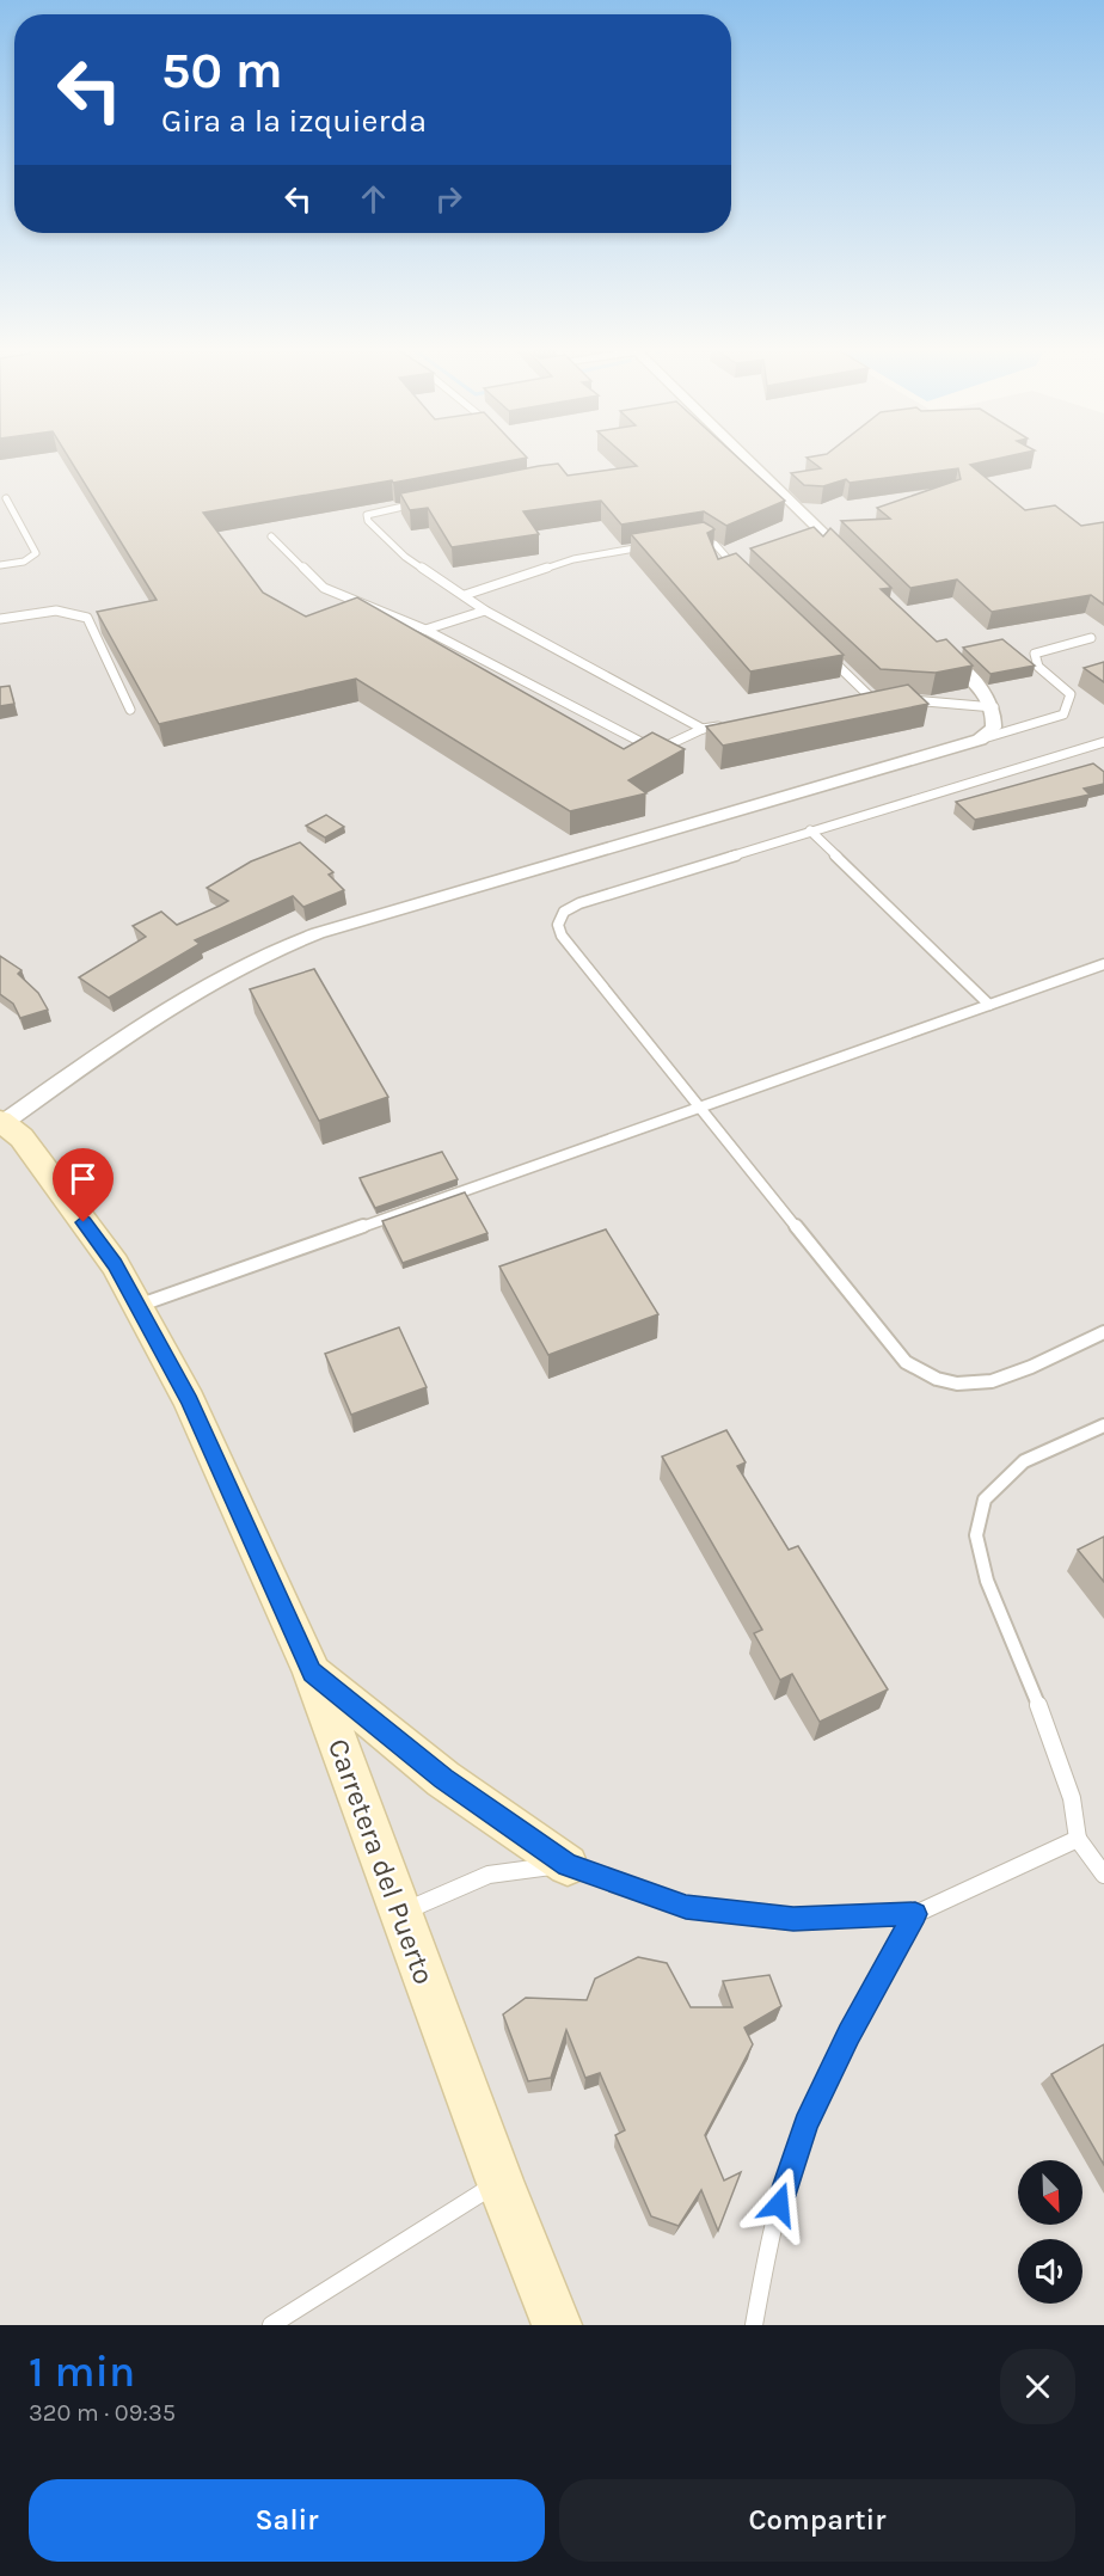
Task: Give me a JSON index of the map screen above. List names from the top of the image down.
{
  "streets": {
    "main road": ["Carretera del Puerto"]
  },
  "north": "bottom right",
  "page": {
    "turn": ["50 m", "Gira a la izquierda"],
    "heading": ["1 min", "320 m · 09:35"],
    "buttons": ["Salir", "Compartir"]
  }
}
